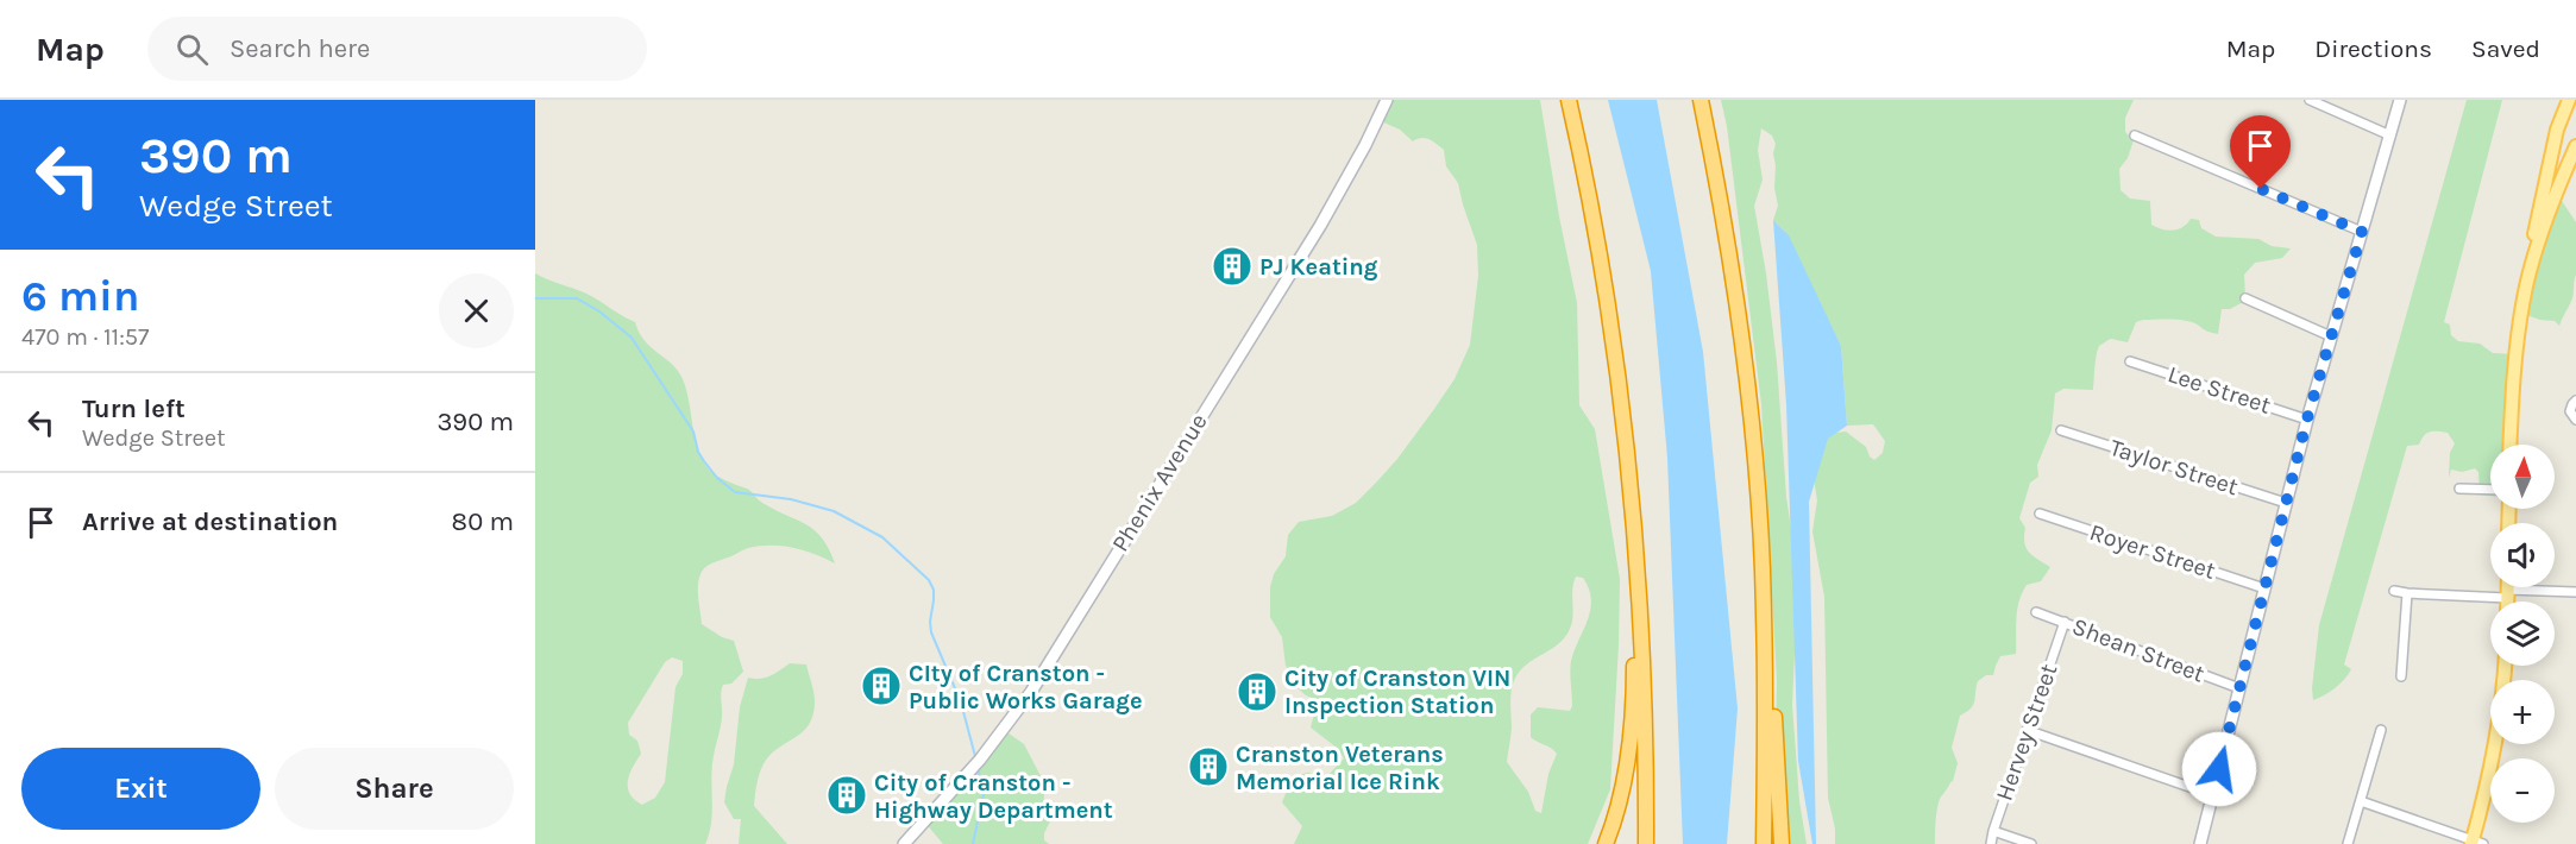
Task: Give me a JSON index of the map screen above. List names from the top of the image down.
{
  "streets": {
    "main road": ["Phenix Avenue"],
    "street": [
      "Lee Street",
      "Taylor Street",
      "Royer Street",
      "Shean Street",
      "Hervey Street"
    ]
  },
  "crossings": [
    ["Shean Street", "Hervey Street"]
  ],
  "places": {
    "building": [
      "PJ Keating",
      "CIty of Cranston - Public Works Garage",
      "City of Cranston VIN Inspection Station",
      "Cranston Veterans Memorial Ice Rink",
      "City of Cranston - Highway Department"
    ]
  },
  "north": "top",
  "page": {
    "header": "Map",
    "search": "Search here",
    "nav": ["Map", "Directions", "Saved"],
    "turn": ["390 m", "Wedge Street"],
    "heading": ["6 min", "470 m · 11:57"],
    "list": [
      {
        "name": "Turn left",
        "note": "Wedge Street",
        "value": "390 m"
      },
      {
        "name": "Arrive at destination",
        "value": "80 m"
      }
    ],
    "map_buttons": ["+", "−"],
    "buttons": ["Exit", "Share"]
  }
}
